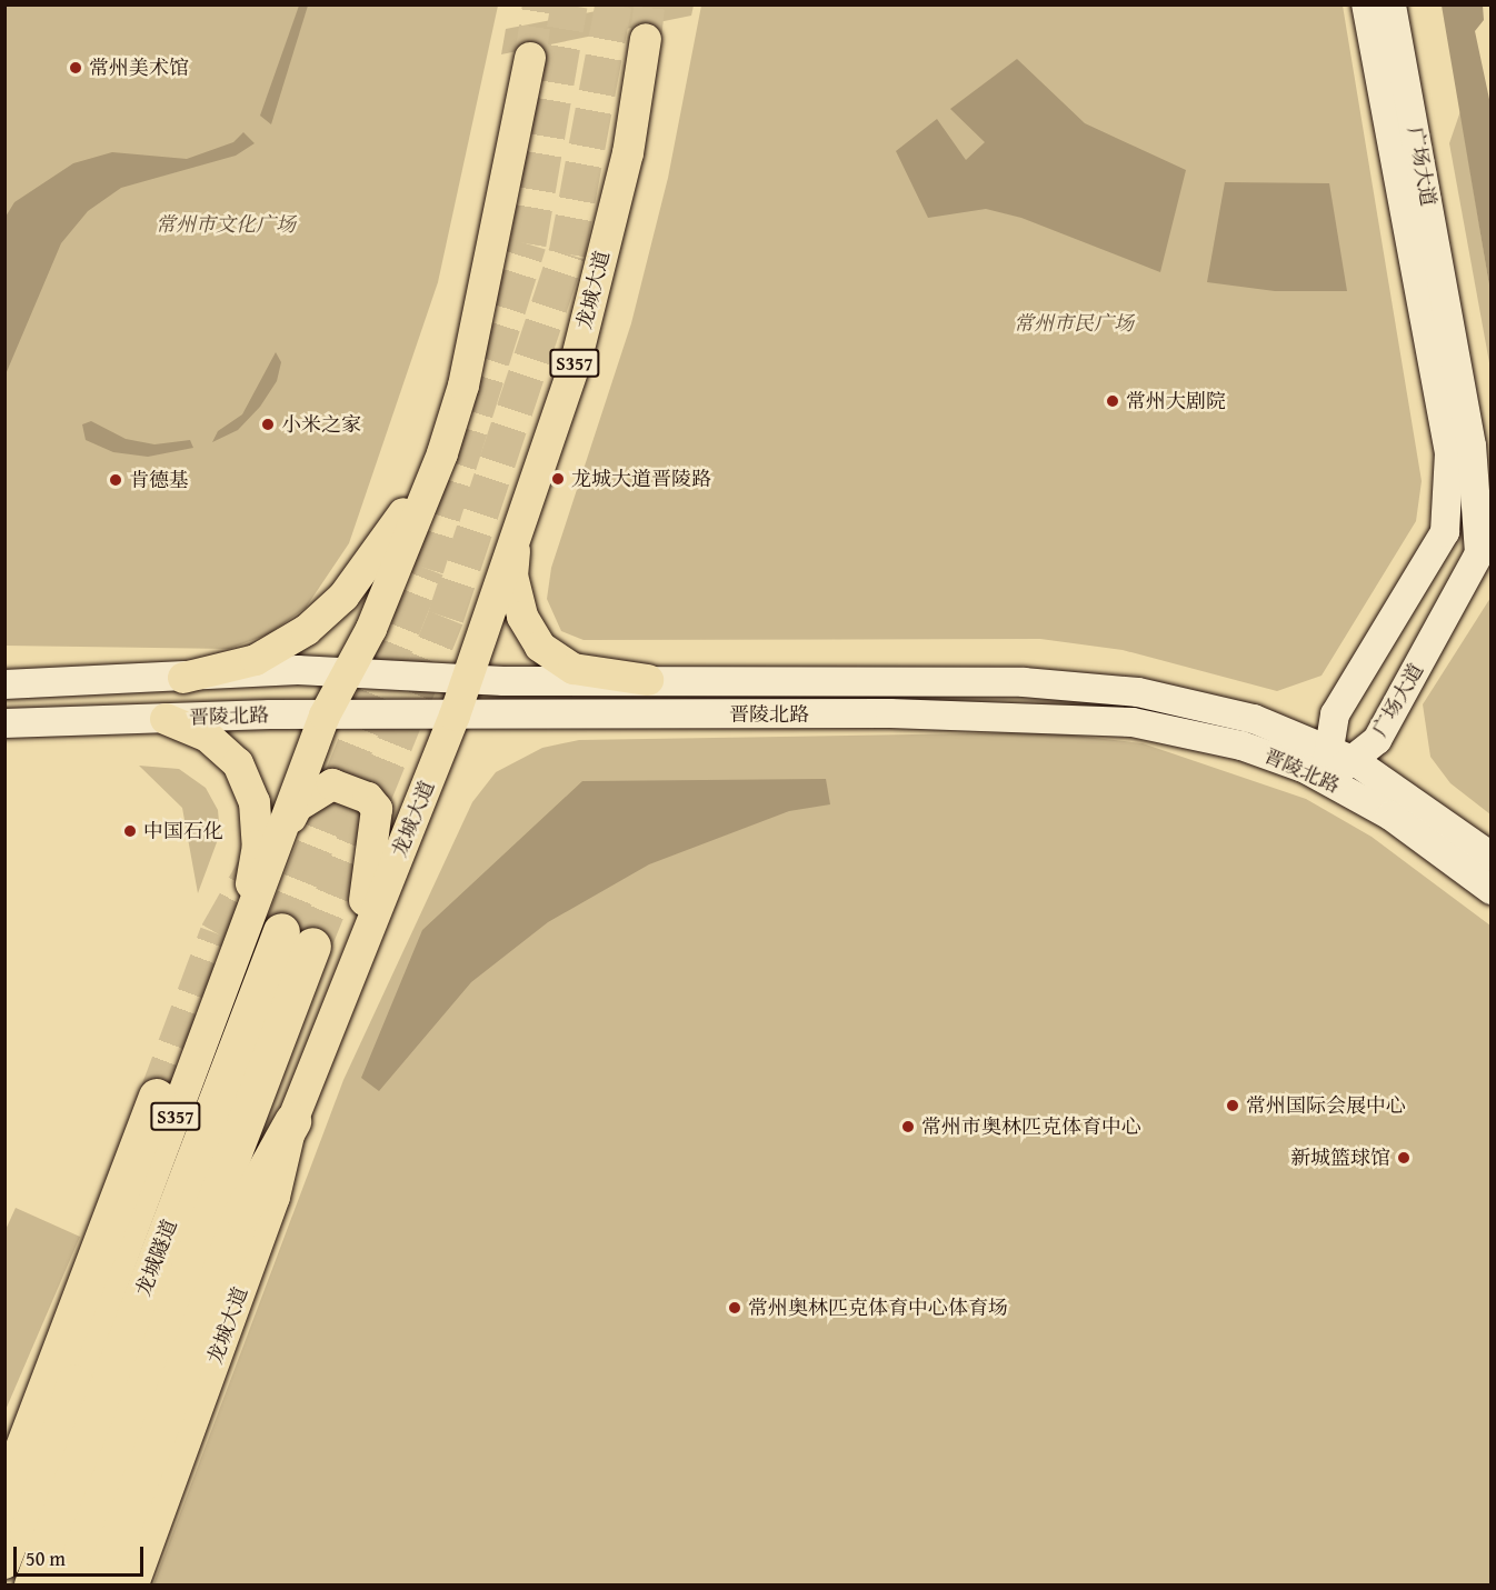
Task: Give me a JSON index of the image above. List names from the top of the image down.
{
  "streets": {
    "highway": ["龙城隧道"],
    "main road": [
      "广场大道",
      "龙城大道",
      "S357",
      "晋陵北路"
    ]
  },
  "crossings": [
    ["广场大道", "晋陵北路"],
    ["龙城大道", "晋陵北路"],
    ["S357", "晋陵北路"]
  ],
  "parks": ["常州市文化广场", "常州市民广场"],
  "places": [
    "常州美术馆",
    "常州大剧院",
    "小米之家",
    "龙城大道晋陵路",
    "肯德基",
    "中国石化",
    "常州国际会展中心",
    "常州市奥林匹克体育中心",
    "新城篮球馆",
    "常州奥林匹克体育中心体育场"
  ],
  "scale_bar": "50 m"
}
